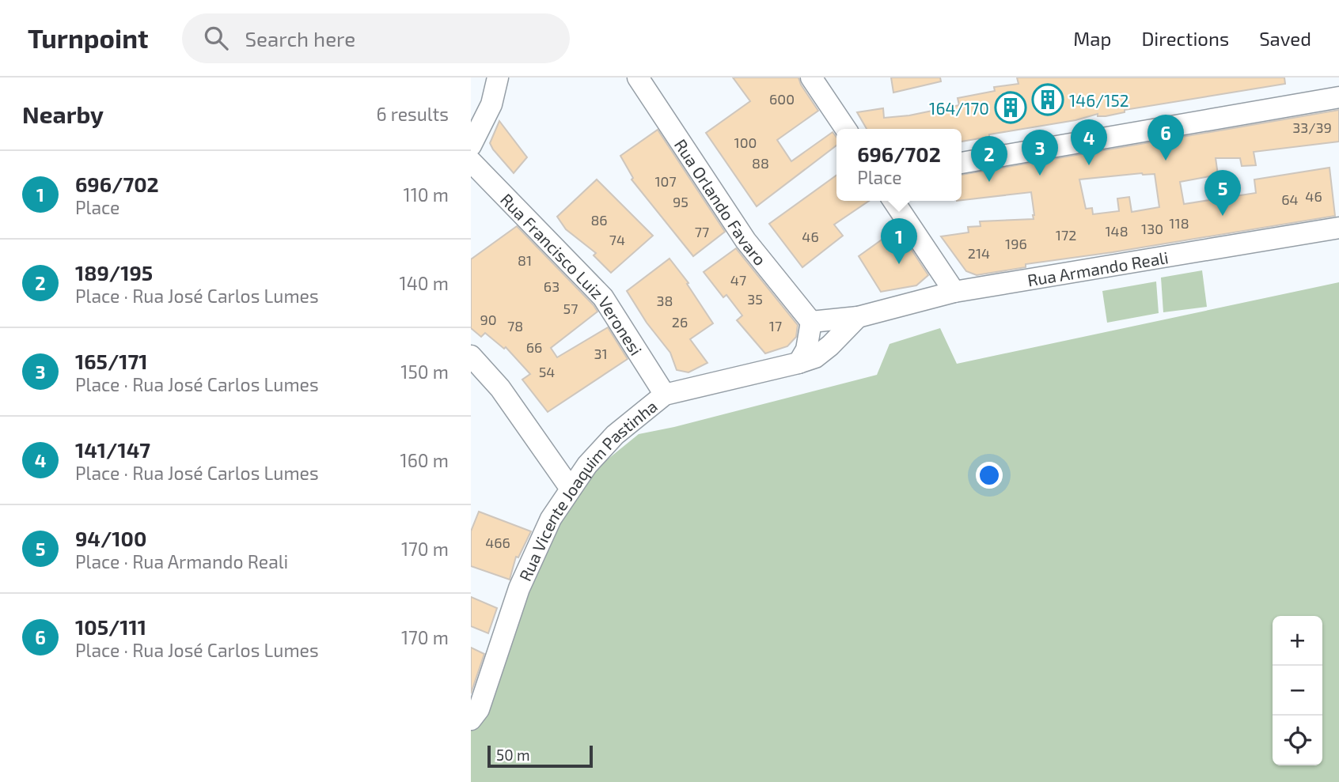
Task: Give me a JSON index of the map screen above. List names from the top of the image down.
{
  "streets": {
    "street": [
      "Rua Orlando Favaro",
      "Rua Armando Reali",
      "Rua Francisco Luiz Veronesi",
      "Rua Vicente Joaquim Pastinha"
    ]
  },
  "crossings": [
    ["Rua Orlando Favaro", "Rua Armando Reali"],
    ["Rua Armando Reali", "Rua Vicente Joaquim Pastinha"],
    ["Rua Francisco Luiz Veronesi", "Rua Vicente Joaquim Pastinha"]
  ],
  "places": {
    "building": ["146/152", "164/170"]
  },
  "house_numbers": [
    "600",
    "33/39",
    "100",
    "88",
    "107",
    "46",
    "64",
    "95",
    "86",
    "118",
    "130",
    "148",
    "77",
    "172",
    "46",
    "74",
    "196",
    "214",
    "81",
    "47",
    "63",
    "35",
    "38",
    "57",
    "90",
    "26",
    "78",
    "17",
    "66",
    "31",
    "54",
    "466"
  ],
  "scale_bar": "50 m",
  "page": {
    "header": "Turnpoint",
    "search": "Search here",
    "nav": ["Map", "Directions", "Saved"],
    "heading": ["Nearby", "6 results"],
    "pins": [
      "6",
      "4",
      "3",
      "2",
      "5",
      "1"
    ],
    "popup": ["696/702", "Place"],
    "list": [
      {
        "mark": "1",
        "name": "696/702",
        "note": "Place",
        "value": "110 m"
      },
      {
        "mark": "2",
        "name": "189/195",
        "note": "Place · Rua José Carlos Lumes",
        "value": "140 m"
      },
      {
        "mark": "3",
        "name": "165/171",
        "note": "Place · Rua José Carlos Lumes",
        "value": "150 m"
      },
      {
        "mark": "4",
        "name": "141/147",
        "note": "Place · Rua José Carlos Lumes",
        "value": "160 m"
      },
      {
        "mark": "5",
        "name": "94/100",
        "note": "Place · Rua Armando Reali",
        "value": "170 m"
      },
      {
        "mark": "6",
        "name": "105/111",
        "note": "Place · Rua José Carlos Lumes",
        "value": "170 m"
      }
    ],
    "map_buttons": ["+", "−"],
    "scale": "50 m"
  }
}
